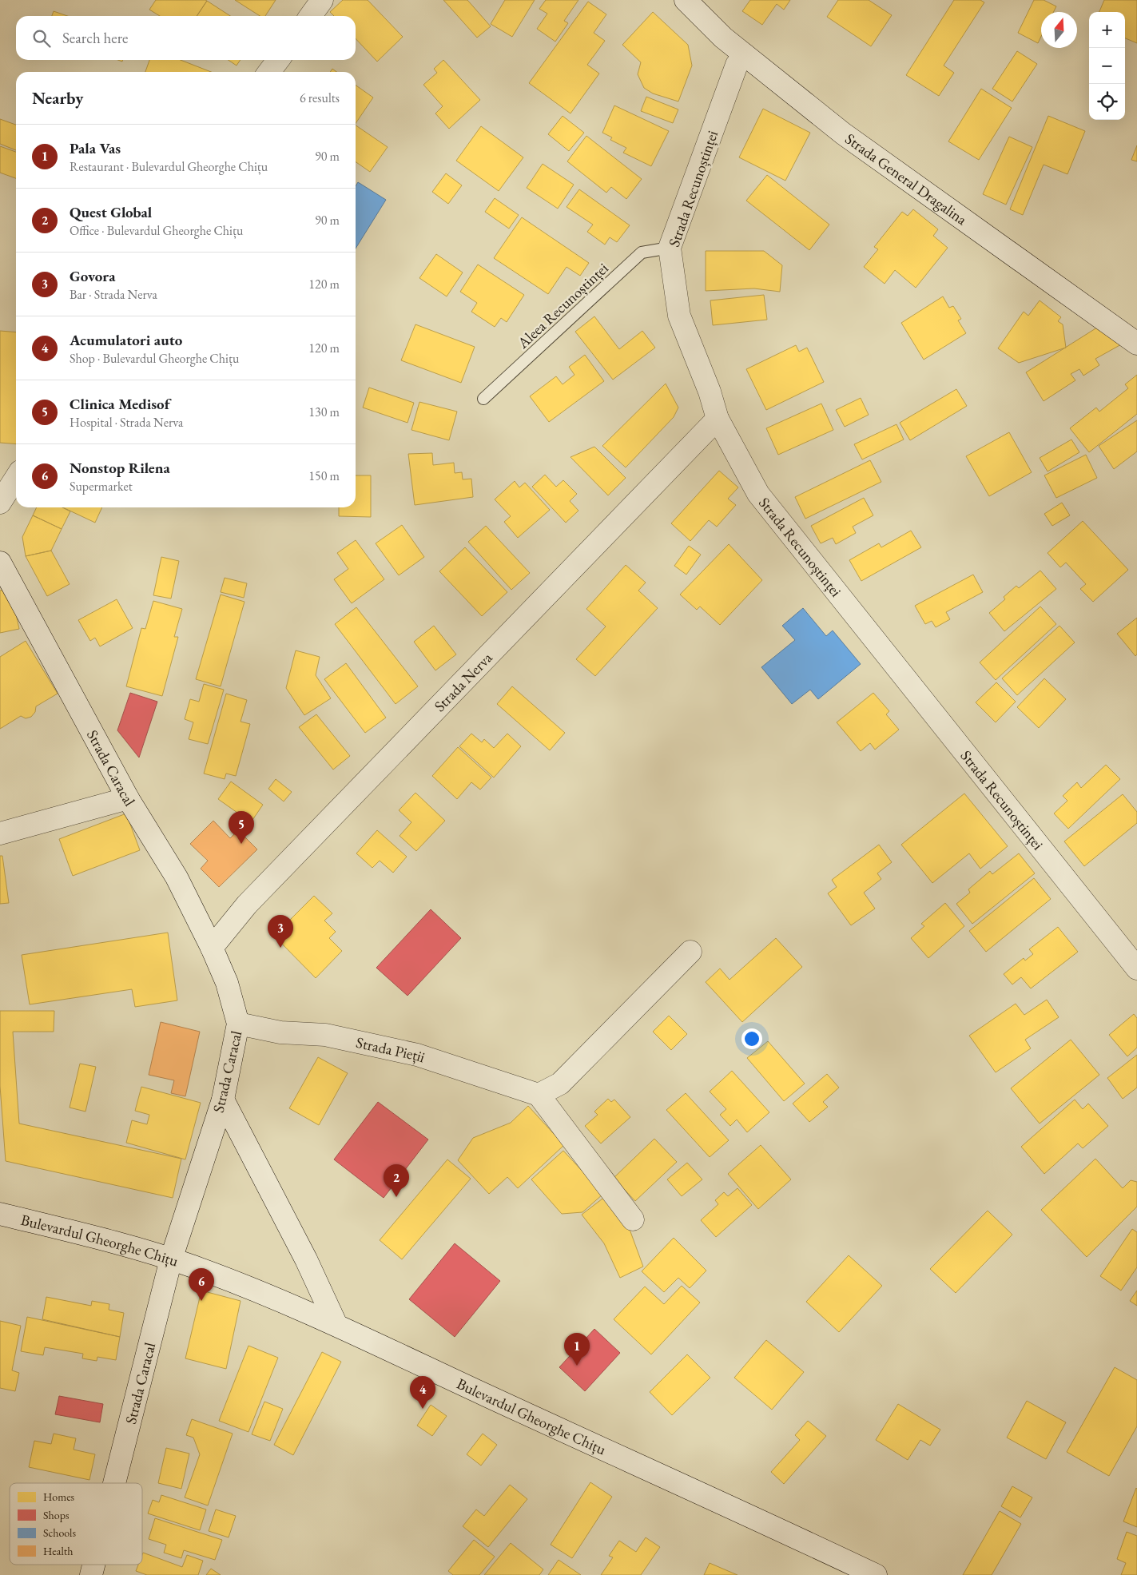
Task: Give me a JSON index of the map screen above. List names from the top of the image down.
{
  "streets": {
    "street": [
      "Strada General Dragalina",
      "Strada Recunoștinței",
      "Strada Nerva",
      "Strada Caracal",
      "Strada Pieții",
      "Bulevardul Gheorghe Chițu"
    ],
    "lane": ["Aleea Recunoștinței"]
  },
  "crossings": [
    ["Strada General Dragalina", "Strada Recunoștinței"],
    ["Strada Recunoștinței", "Aleea Recunoștinței"],
    ["Strada Recunoștinței", "Strada Nerva"],
    ["Strada Nerva", "Strada Caracal"],
    ["Strada Caracal", "Strada Pieții"],
    ["Strada Caracal", "Bulevardul Gheorghe Chițu"]
  ],
  "legend": [
    "Homes",
    "Shops",
    "Schools",
    "Health"
  ],
  "north": "top",
  "page": {
    "map_buttons": ["+", "−"],
    "search": "Search here",
    "heading": ["Nearby", "6 results"],
    "list": [
      {
        "mark": "1",
        "name": "Pala Vas",
        "note": "Restaurant · Bulevardul Gheorghe Chițu",
        "value": "90 m"
      },
      {
        "mark": "2",
        "name": "Quest Global",
        "note": "Office · Bulevardul Gheorghe Chițu",
        "value": "90 m"
      },
      {
        "mark": "3",
        "name": "Govora",
        "note": "Bar · Strada Nerva",
        "value": "120 m"
      },
      {
        "mark": "4",
        "name": "Acumulatori auto",
        "note": "Shop · Bulevardul Gheorghe Chițu",
        "value": "120 m"
      },
      {
        "mark": "5",
        "name": "Clinica Medisof",
        "note": "Hospital · Strada Nerva",
        "value": "130 m"
      },
      {
        "mark": "6",
        "name": "Nonstop Rilena",
        "note": "Supermarket",
        "value": "150 m"
      }
    ],
    "pins": [
      "5",
      "3",
      "2",
      "6",
      "1",
      "4"
    ]
  }
}
